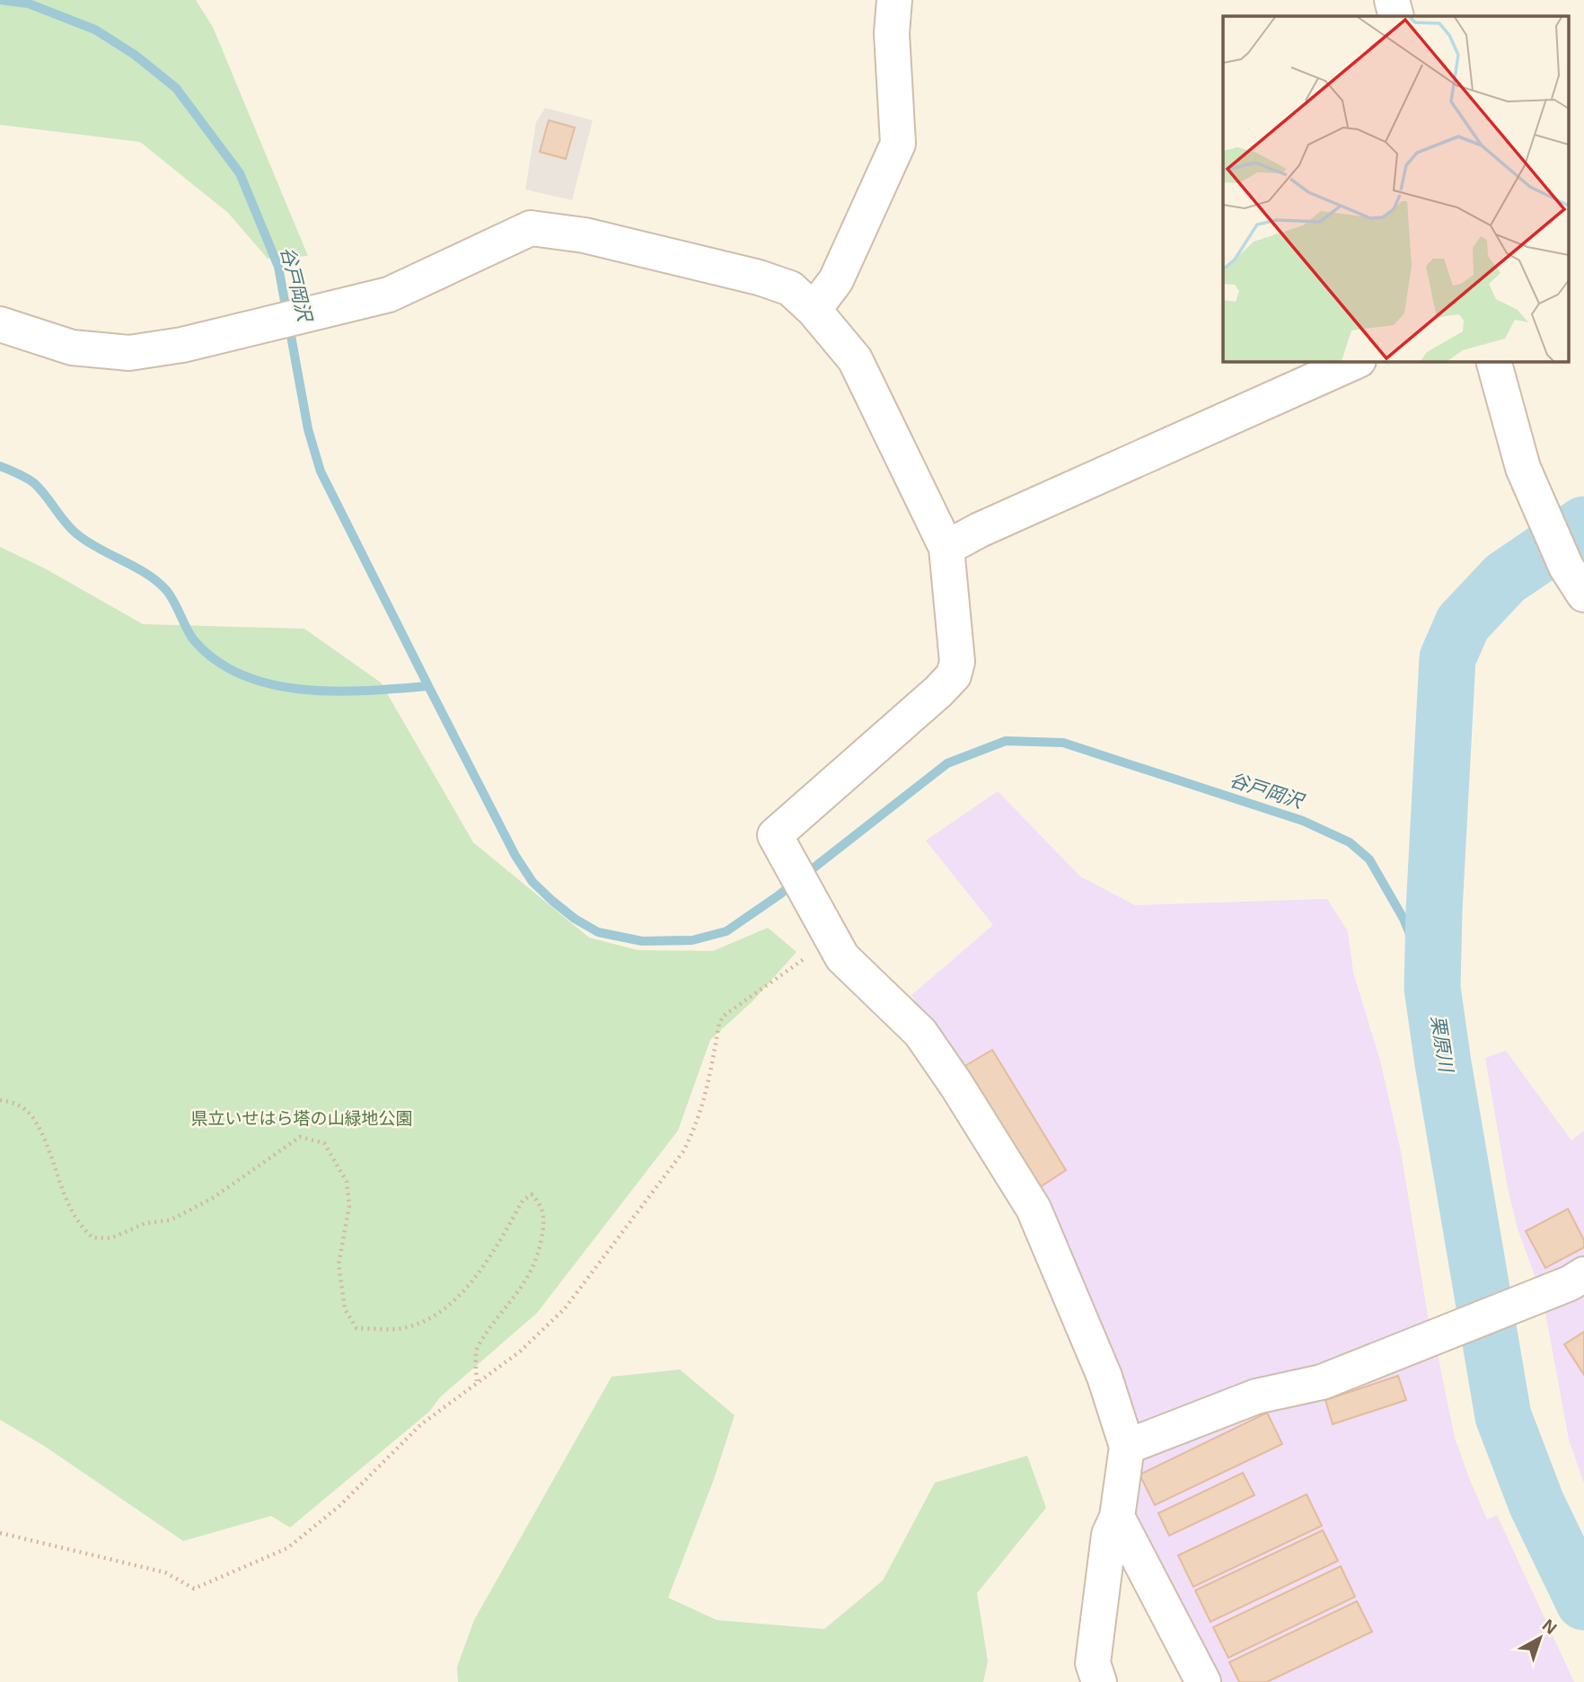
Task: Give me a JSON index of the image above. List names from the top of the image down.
{
  "water": ["谷戸岡沢", "栗原川"],
  "parks": ["県立いせはら塔の山緑地公園"],
  "north": "top right"
}
